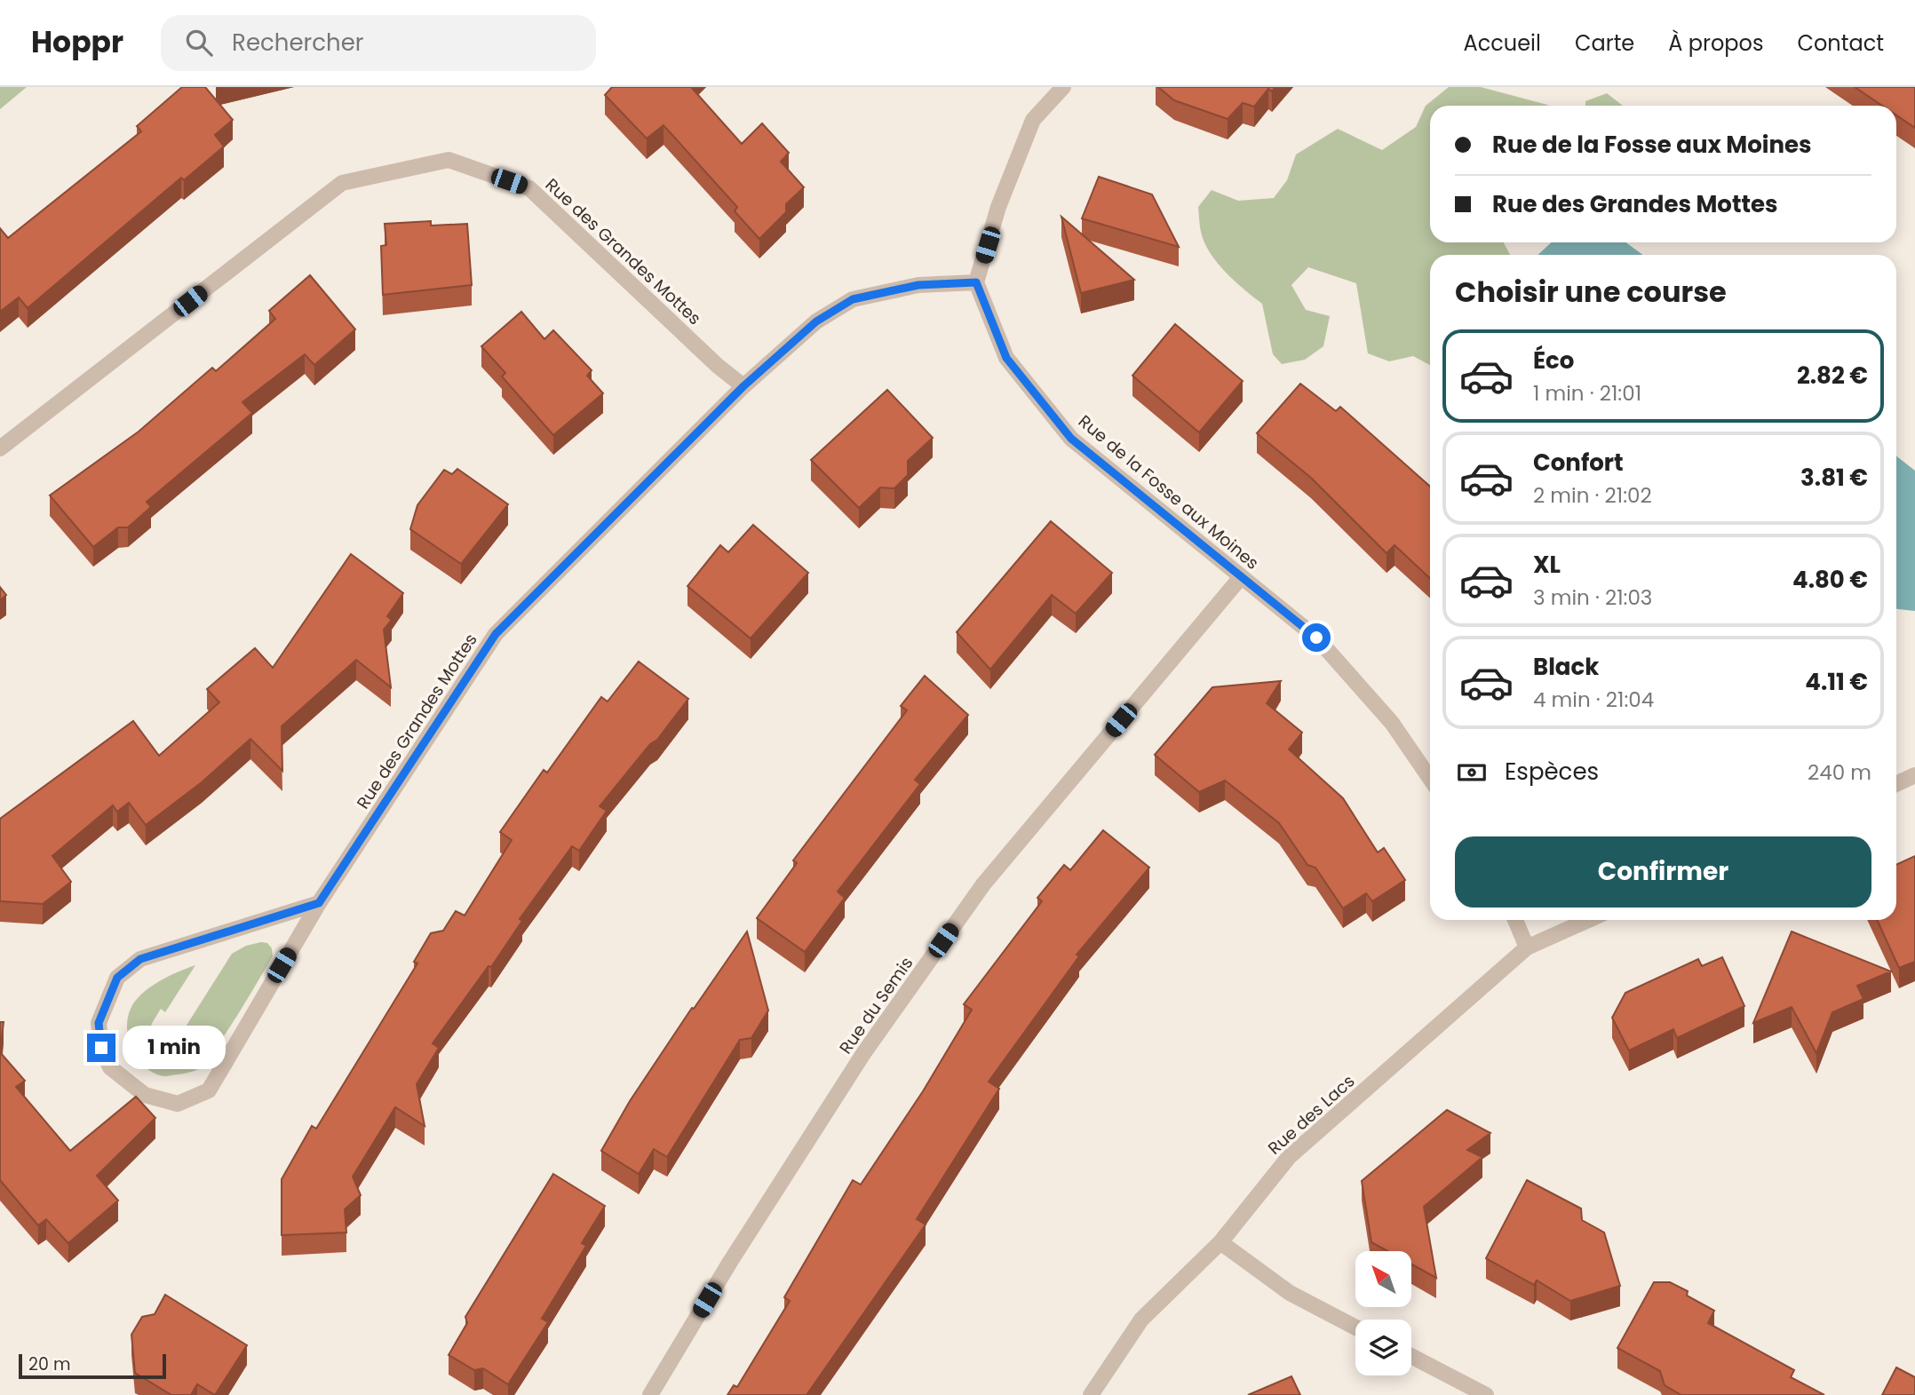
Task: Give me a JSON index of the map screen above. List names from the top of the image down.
{
  "streets": {
    "street": [
      "Rue des Grandes Mottes",
      "Rue de la Fosse aux Moines",
      "Rue du Semis",
      "Rue des Lacs"
    ]
  },
  "crossings": [
    ["Rue des Grandes Mottes", "Rue de la Fosse aux Moines"],
    ["Rue de la Fosse aux Moines", "Rue du Semis"]
  ],
  "scale_bar": "20 m",
  "north": "top left",
  "page": {
    "header": "Hoppr",
    "search": "Rechercher",
    "nav": [
      "Accueil",
      "Carte",
      "À propos",
      "Contact"
    ],
    "banner": ["Rue de la Fosse aux Moines", "Rue des Grandes Mottes"],
    "heading": "Choisir une course",
    "list": [
      {
        "name": "Éco",
        "note": "1 min · 21:01",
        "value": "2.82 €"
      },
      {
        "name": "Confort",
        "note": "2 min · 21:02",
        "value": "3.81 €"
      },
      {
        "name": "XL",
        "note": "3 min · 21:03",
        "value": "4.80 €"
      },
      {
        "name": "Black",
        "note": "4 min · 21:04",
        "value": "4.11 €"
      }
    ],
    "pay": ["Espèces", "240 m"],
    "buttons": "Confirmer",
    "bubble": "1 min",
    "scale": "20 m"
  }
}
